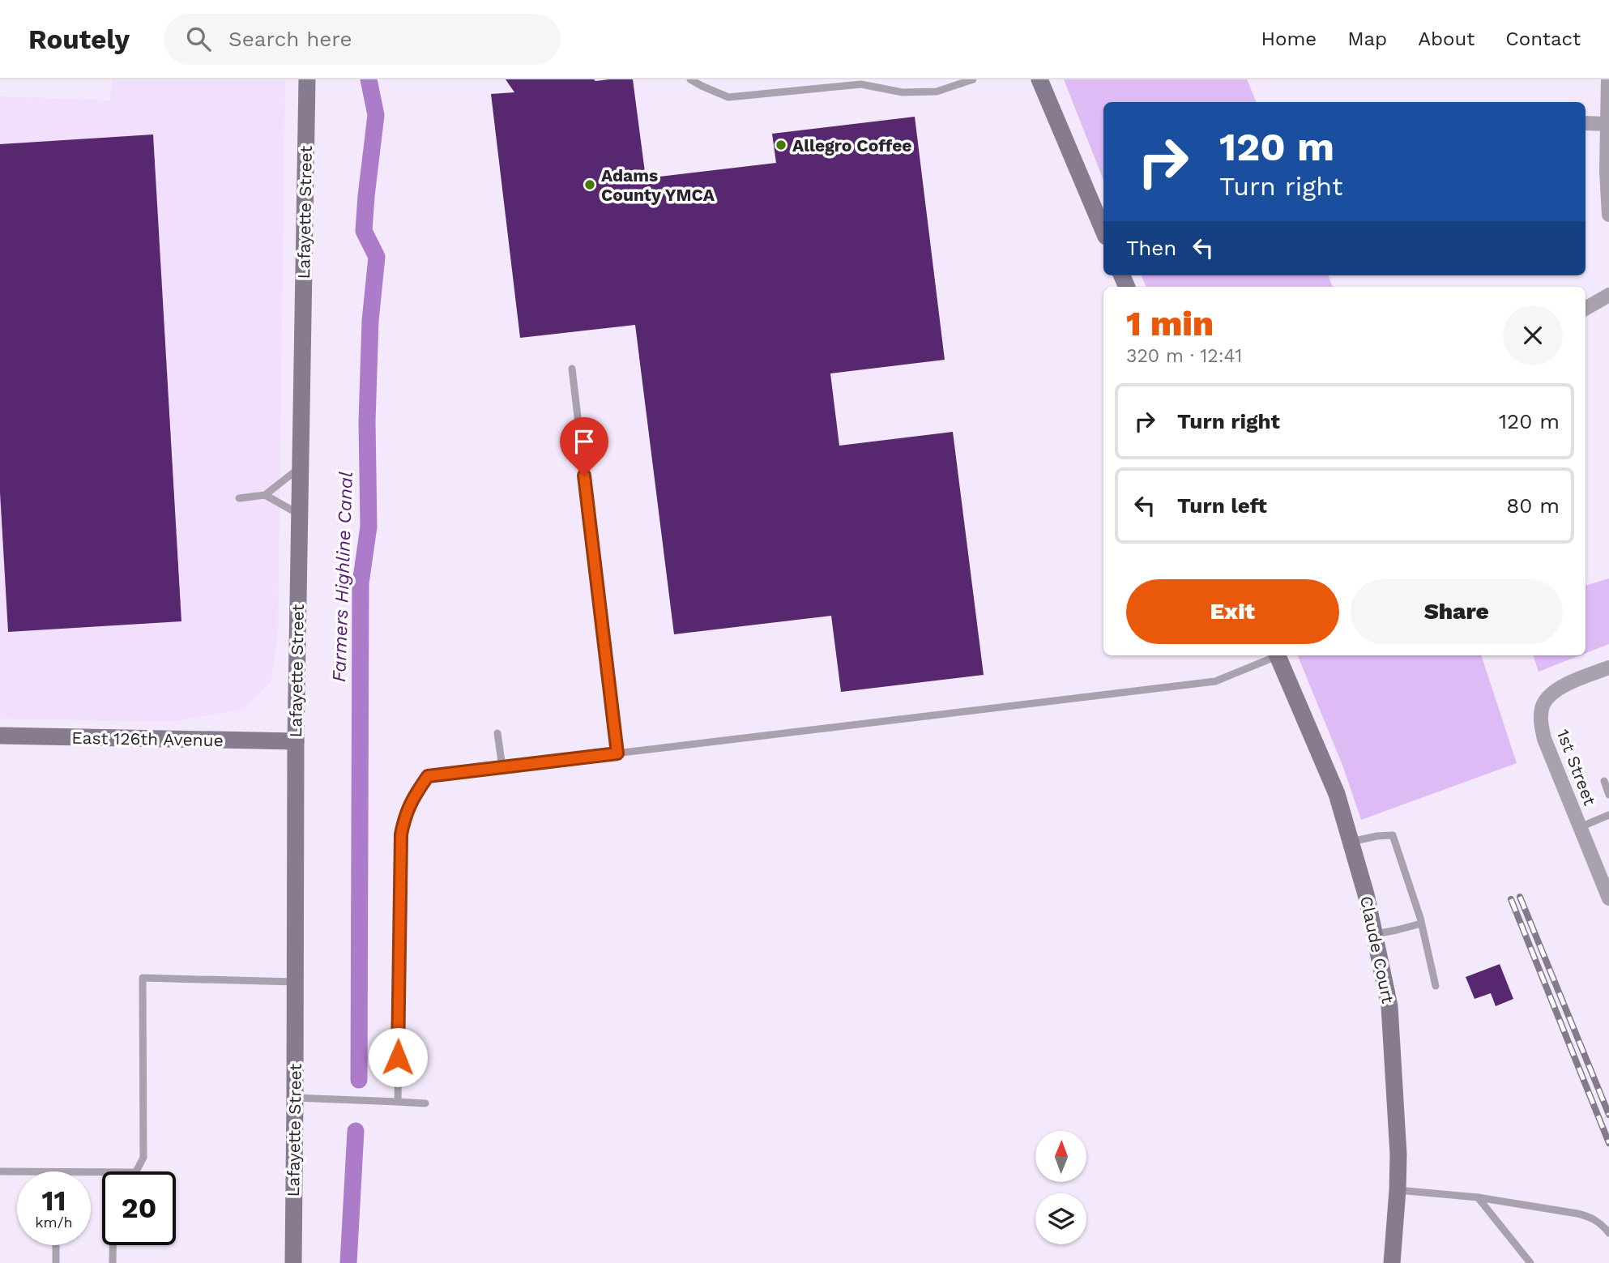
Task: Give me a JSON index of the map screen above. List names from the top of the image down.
{
  "streets": {
    "street": [
      "Lafayette Street",
      "East 126th Avenue",
      "1st Street",
      "Claude Court"
    ]
  },
  "crossings": [
    ["Lafayette Street", "East 126th Avenue"]
  ],
  "water": ["Farmers Highline Canal"],
  "places": ["Allegro Coffee", "Adams County YMCA"],
  "north": "top",
  "page": {
    "header": "Routely",
    "search": "Search here",
    "nav": [
      "Home",
      "Map",
      "About",
      "Contact"
    ],
    "turn": ["120 m", "Turn right"],
    "then": "Then",
    "heading": ["1 min", "320 m · 12:41"],
    "list": [
      {
        "name": "Turn right",
        "value": "120 m"
      },
      {
        "name": "Turn left",
        "value": "80 m"
      }
    ],
    "buttons": ["Exit", "Share"],
    "speed": "11 km/h",
    "limit": "20"
  }
}
